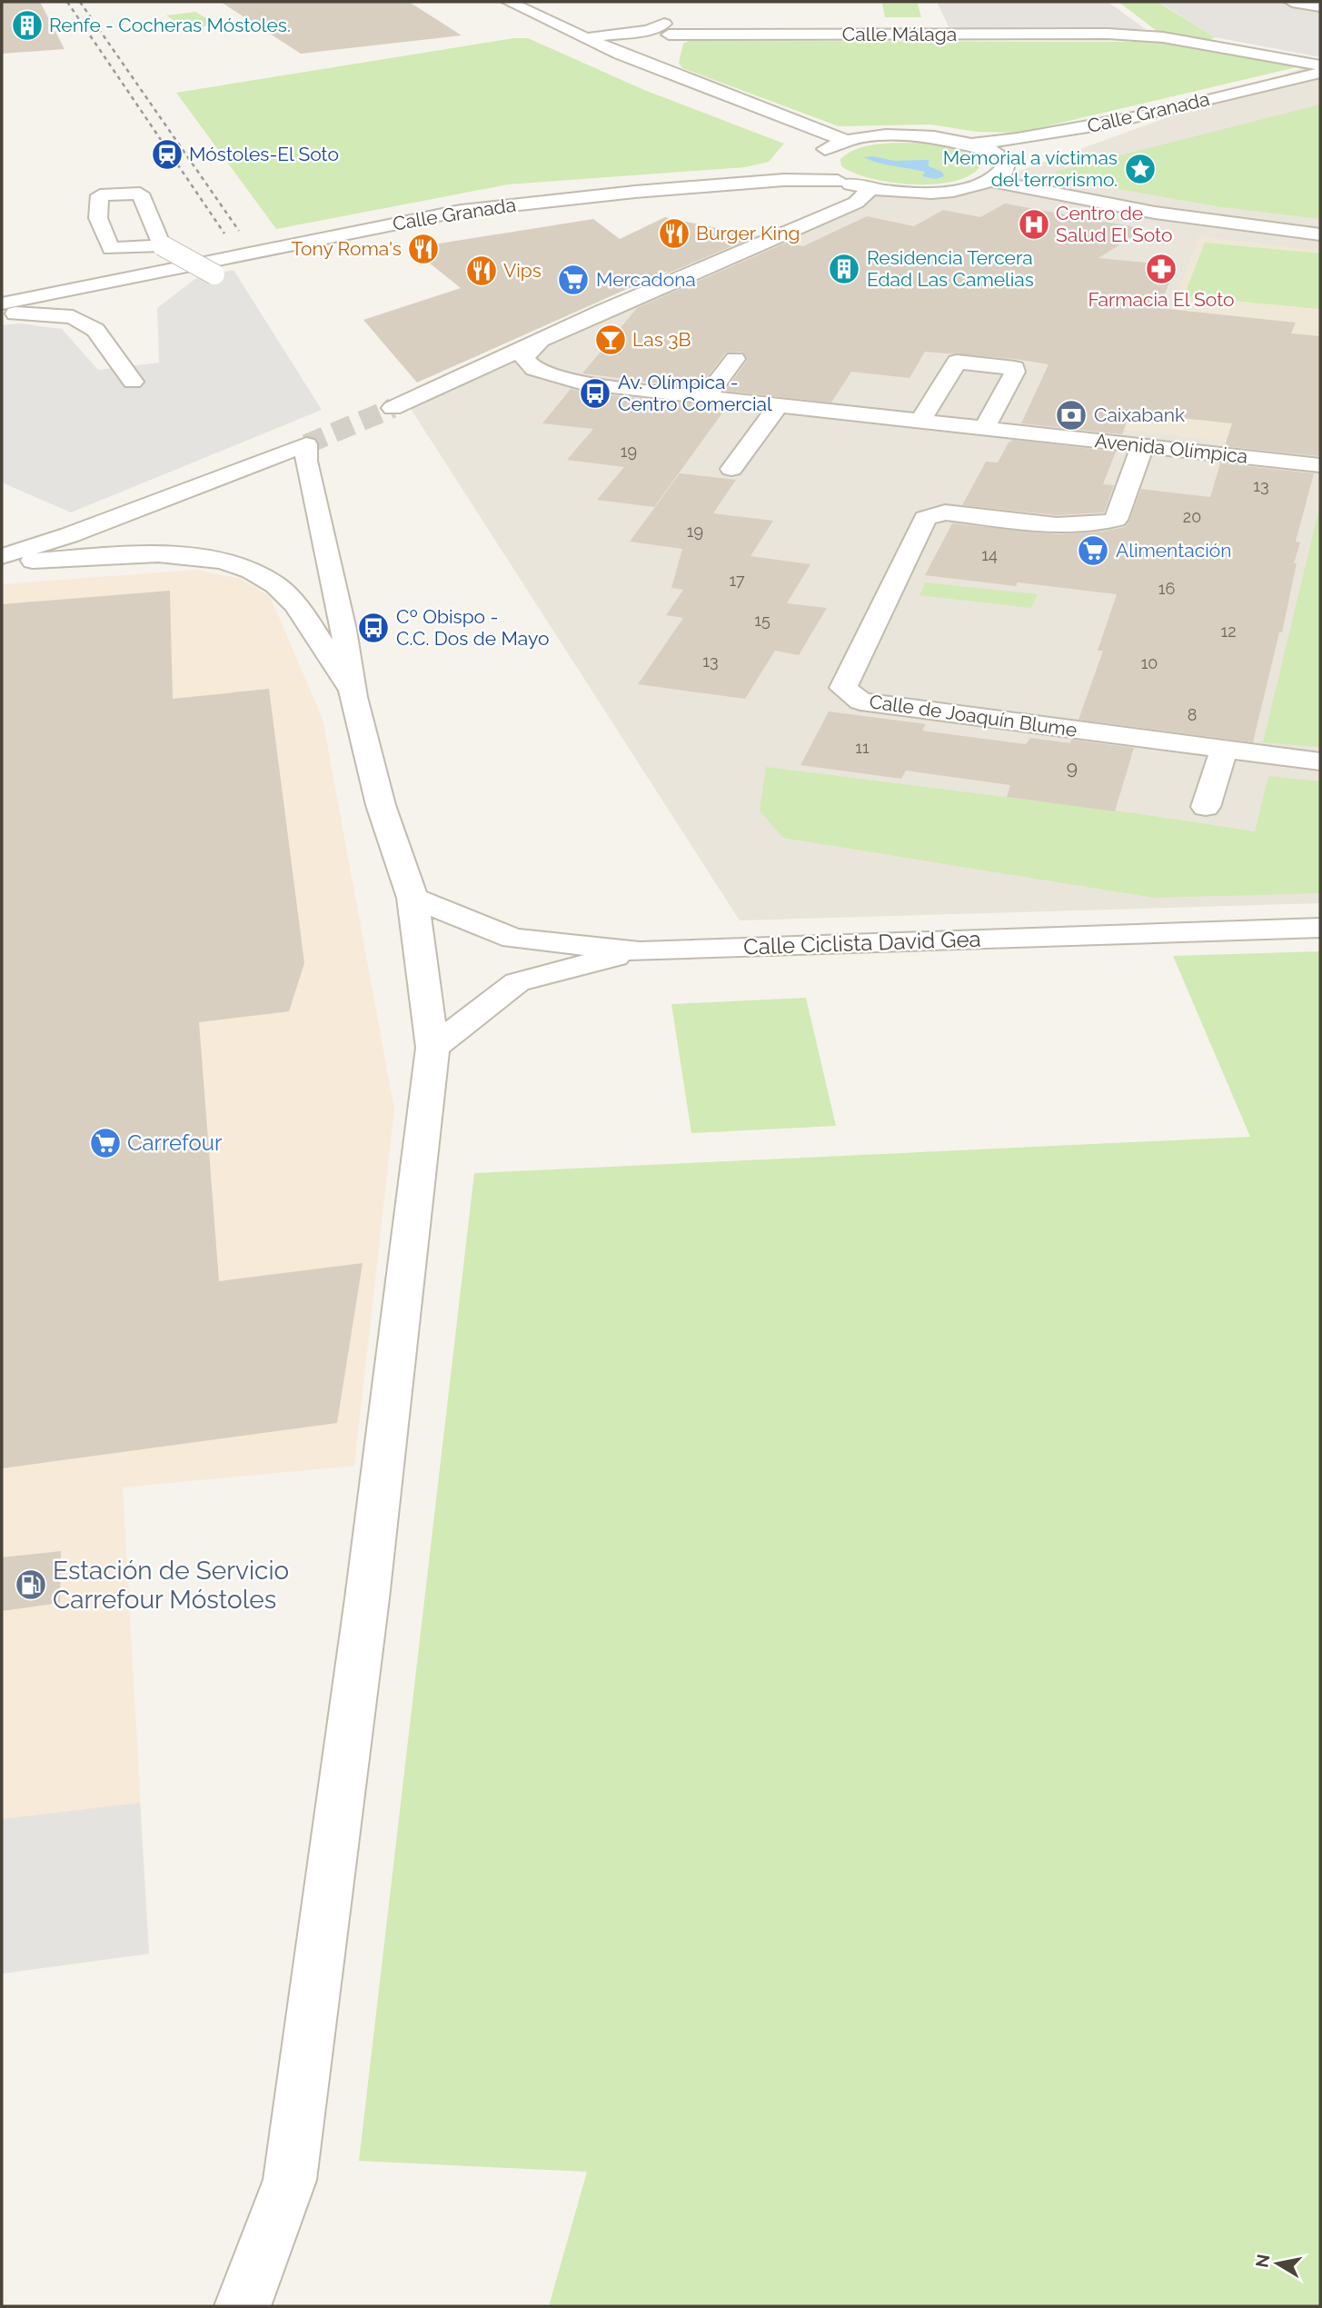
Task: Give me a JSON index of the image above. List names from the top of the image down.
{
  "streets": {
    "street": [
      "Calle Málaga",
      "Calle Granada",
      "Avenida Olímpica",
      "Calle de Joaquín Blume",
      "Calle Ciclista David Gea"
    ]
  },
  "crossings": [
    ["Avenida Olímpica", "Calle de Joaquín Blume"]
  ],
  "places": {
    "building": ["Renfe - Cocheras Móstoles.", "Residencia Tercera Edad Las Camelias"],
    "station": ["Móstoles-El Soto"],
    "place": ["Memorial a víctimas del terrorismo."],
    "hospital": ["Centro de Salud El Soto"],
    "restaurant": ["Burger King", "Tony Roma's", "Vips"],
    "pharmacy": ["Farmacia El Soto"],
    "supermarket": ["Mercadona", "Alimentación", "Carrefour"],
    "bar": ["Las 3B"],
    "bus stop": ["Av. Olímpica - Centro Comercial", "Cº Obispo - C.C. Dos de Mayo"],
    "bank": ["Caixabank"],
    "fuel station": ["Estación de Servicio Carrefour Móstoles"]
  },
  "house_numbers": [
    "19",
    "13",
    "20",
    "19",
    "14",
    "17",
    "16",
    "15",
    "12",
    "13",
    "10",
    "8",
    "11",
    "9"
  ],
  "north": "left"
}
